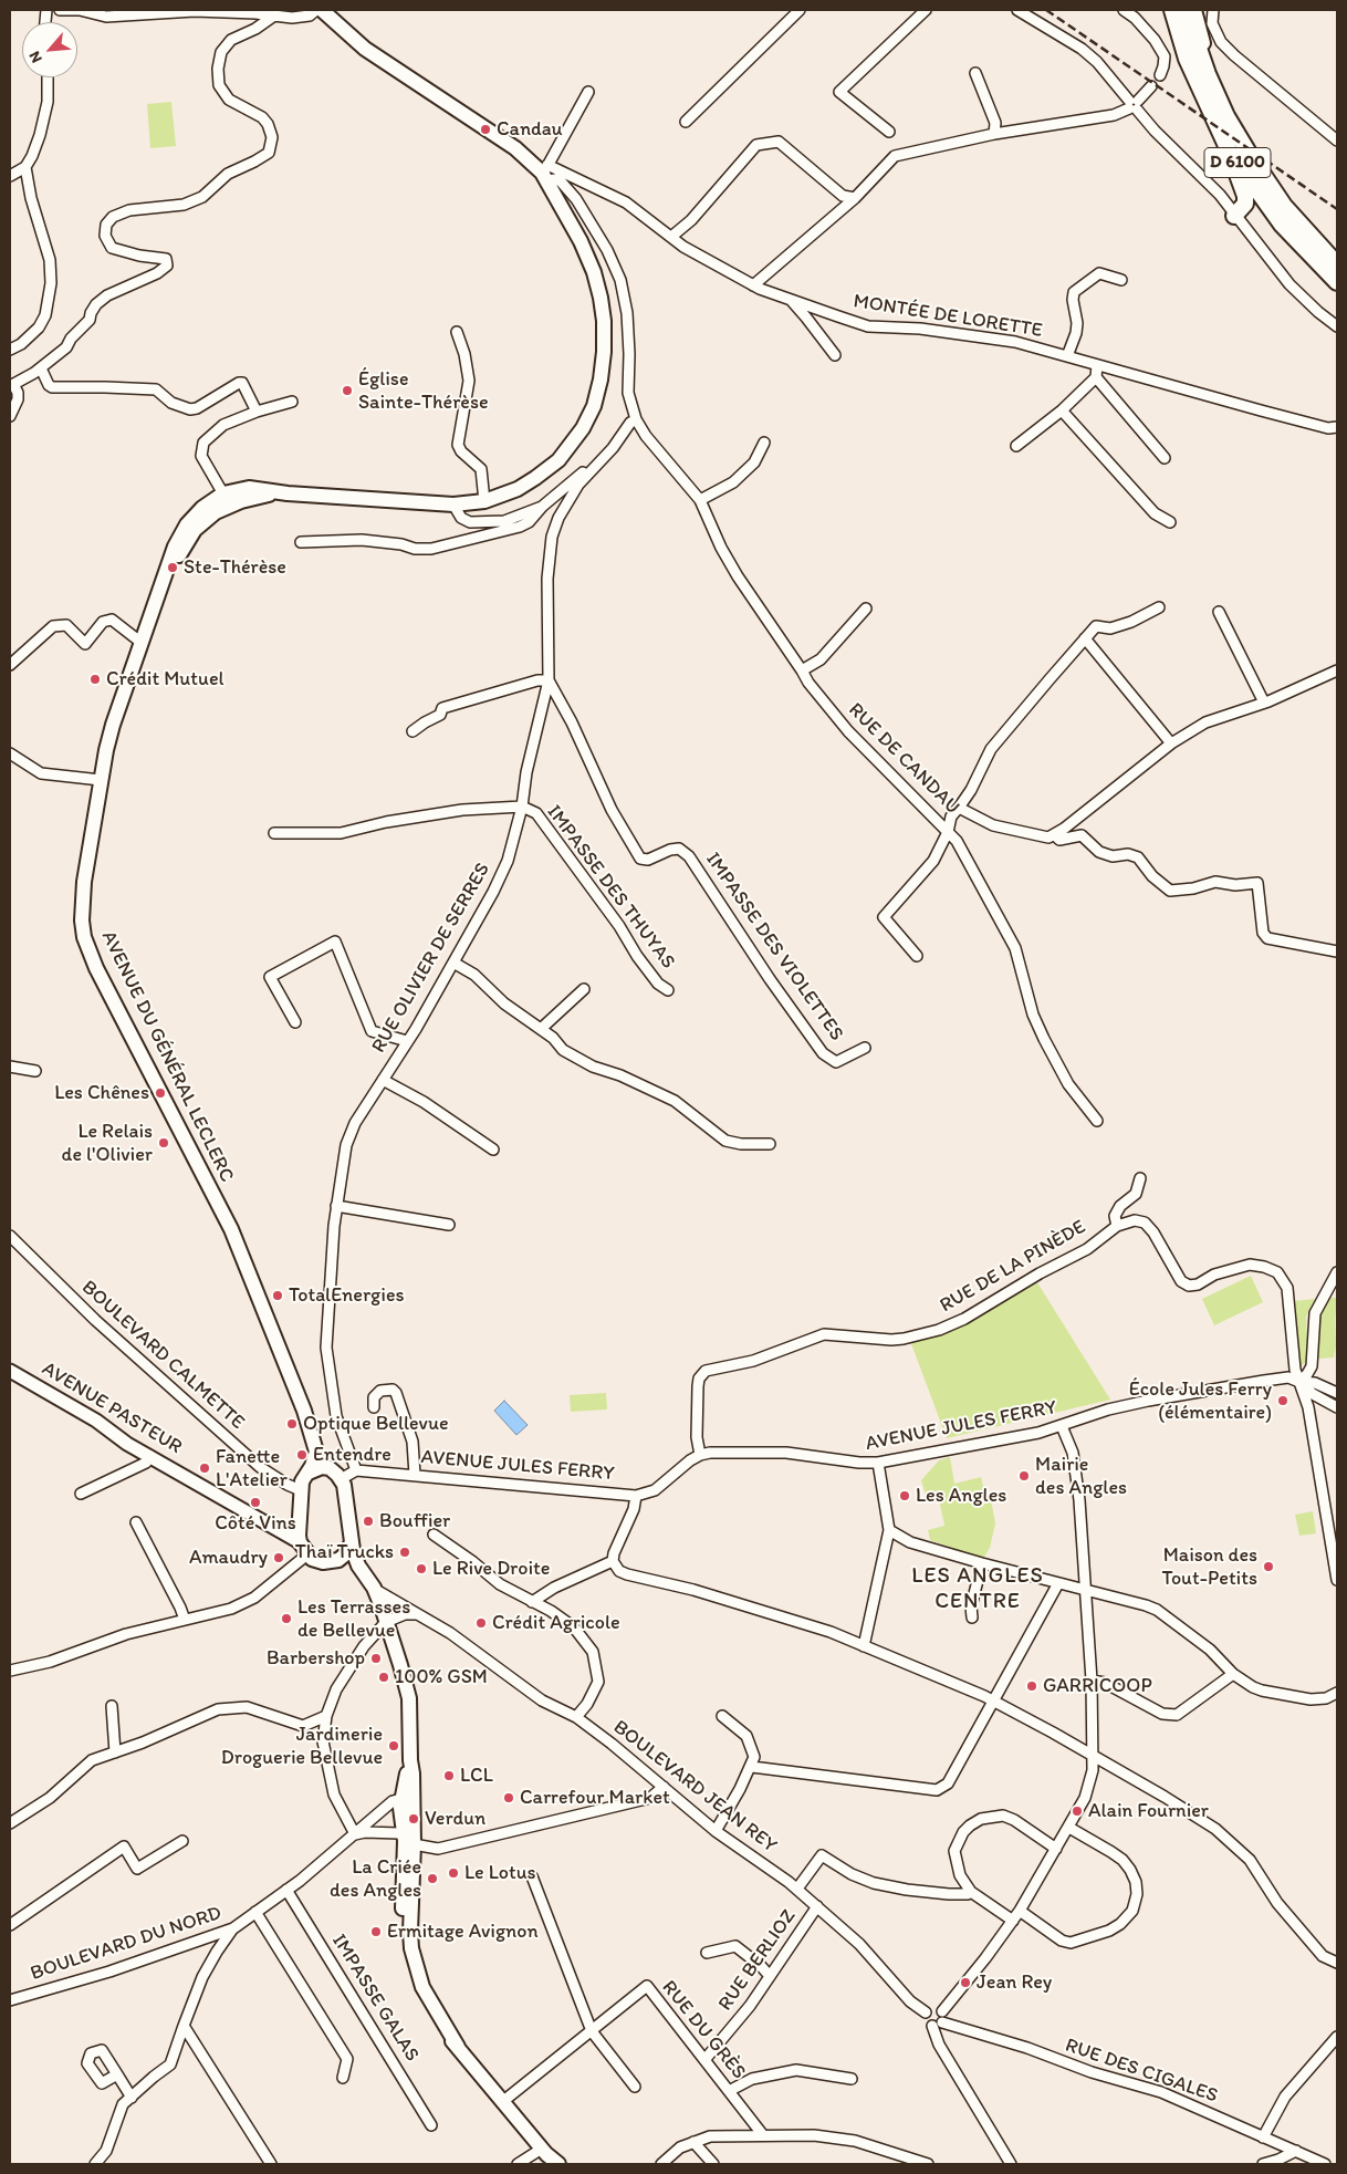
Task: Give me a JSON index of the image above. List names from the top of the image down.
{
  "streets": {
    "main road": ["D 6100", "AVENUE DU GÉNÉRAL LECLERC"],
    "street": [
      "MONTÉE DE LORETTE",
      "RUE DE CANDAU",
      "IMPASSE DES THUYAS",
      "IMPASSE DES VIOLETTES",
      "RUE OLIVIER DE SERRES",
      "RUE DE LA PINÈDE",
      "BOULEVARD CALMETTE",
      "AVENUE PASTEUR",
      "AVENUE JULES FERRY",
      "BOULEVARD JEAN REY",
      "BOULEVARD DU NORD",
      "RUE BERLIOZ",
      "IMPASSE GALAS",
      "RUE DU GRÈS",
      "RUE DES CIGALES"
    ]
  },
  "crossings": [
    ["MONTÉE DE LORETTE", "AVENUE DU GÉNÉRAL LECLERC"],
    ["RUE DE CANDAU", "RUE OLIVIER DE SERRES"],
    ["IMPASSE DES THUYAS", "RUE OLIVIER DE SERRES"],
    ["IMPASSE DES VIOLETTES", "RUE OLIVIER DE SERRES"],
    ["RUE OLIVIER DE SERRES", "AVENUE JULES FERRY"],
    ["RUE DE LA PINÈDE", "AVENUE JULES FERRY"],
    ["BOULEVARD JEAN REY", "RUE BERLIOZ"],
    ["BOULEVARD JEAN REY", "RUE DES CIGALES"],
    ["BOULEVARD DU NORD", "IMPASSE GALAS"],
    ["RUE BERLIOZ", "RUE DU GRÈS"]
  ],
  "districts": ["LES ANGLES CENTRE"],
  "places": [
    "Candau",
    "Église Sainte-Thérèse",
    "Ste-Thérèse",
    "Crédit Mutuel",
    "Les Chênes",
    "Le Relais de l'Olivier",
    "TotalEnergies",
    "École Jules Ferry (élémentaire)",
    "Optique Bellevue",
    "Entendre",
    "Fanette L'Atelier",
    "Mairie des Angles",
    "Les Angles",
    "Côté Vins",
    "Bouffier",
    "Thaï Trucks",
    "Amaudry",
    "Maison des Tout-Petits",
    "Le Rive Droite",
    "Les Terrasses de Bellevue",
    "Crédit Agricole",
    "Barbershop",
    "100% GSM",
    "GARRICOOP",
    "Jardinerie Droguerie Bellevue",
    "LCL",
    "Carrefour Market",
    "Alain Fournier",
    "Verdun",
    "Le Lotus",
    "La Criée des Angles",
    "Ermitage Avignon",
    "Jean Rey"
  ],
  "north": "bottom left"
}
